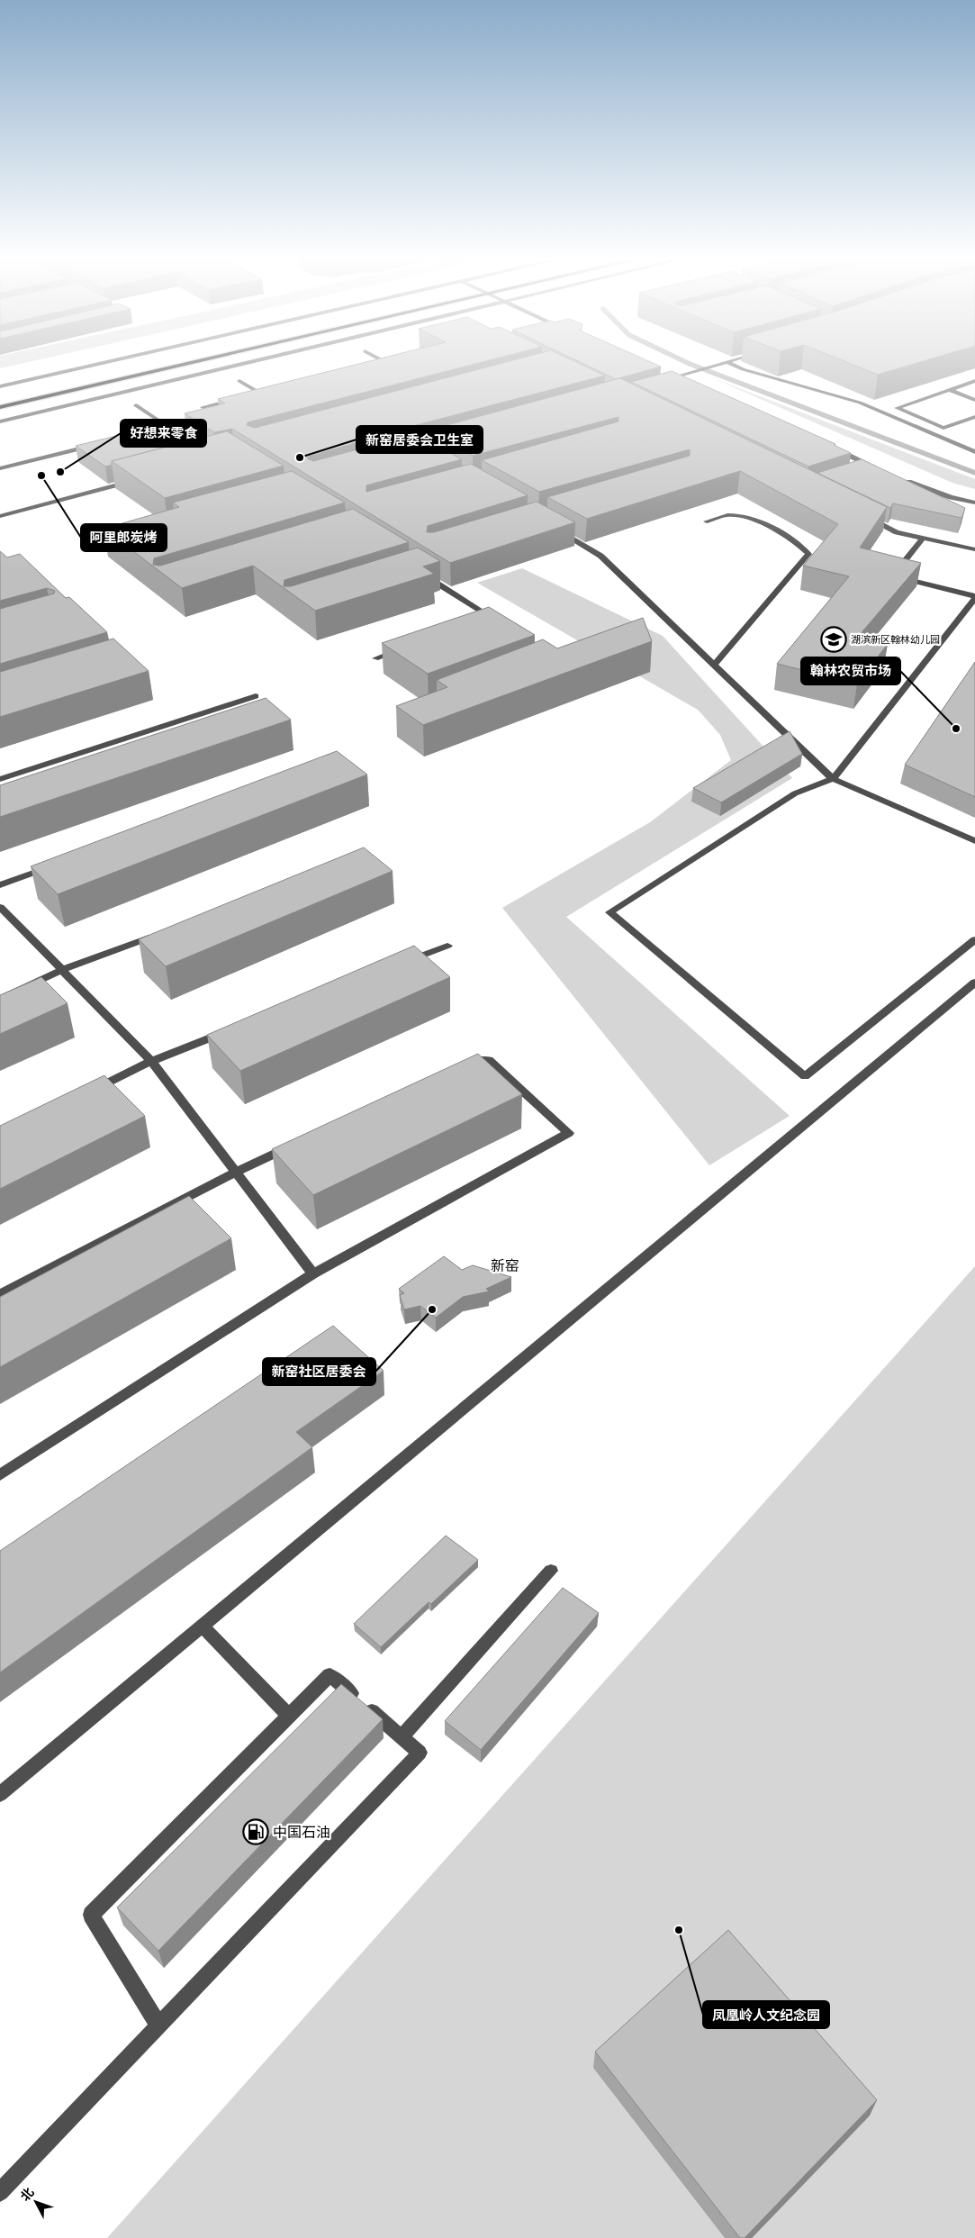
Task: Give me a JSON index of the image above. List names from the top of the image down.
{
  "districts": ["新窑"],
  "places": {
    "other": [
      "新窑居委会卫生室",
      "好想来零食",
      "阿里郎炭烤",
      "翰林农贸市场",
      "新窑社区居委会",
      "凤凰岭人文纪念园"
    ],
    "school or university": ["湖滨新区翰林幼儿园"],
    "fuel station": ["中国石油"]
  },
  "north": "top left"
}
